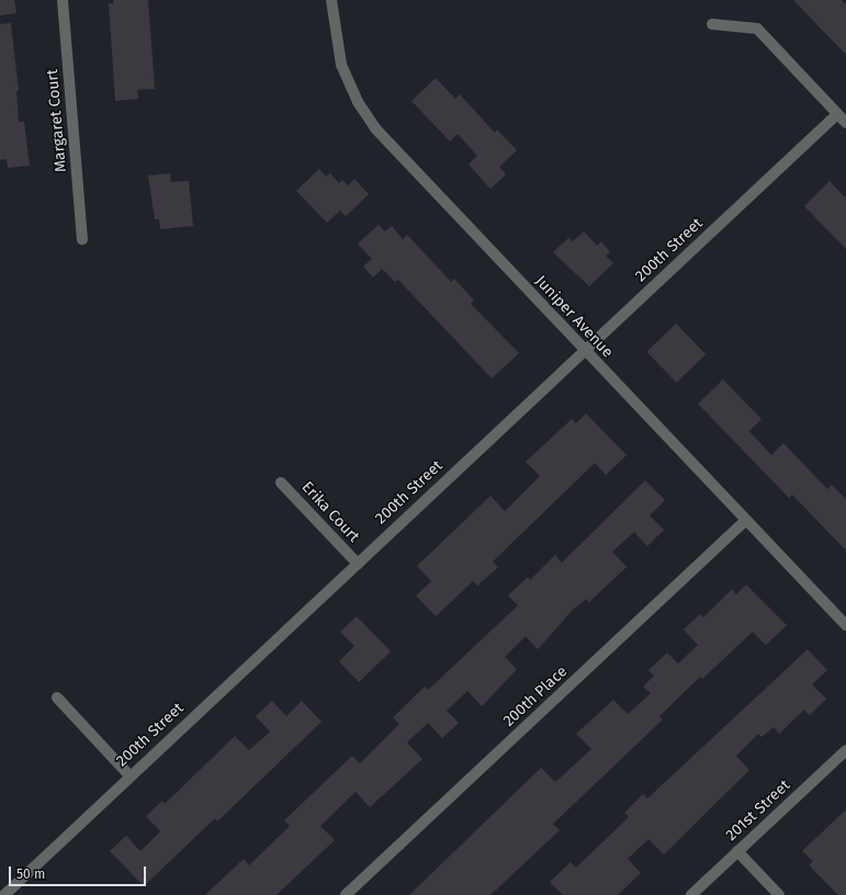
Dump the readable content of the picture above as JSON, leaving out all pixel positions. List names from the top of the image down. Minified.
{"streets":{"street":["Margaret Court","200th Street","Juniper Avenue","Erika Court","200th Place","201st Street"]},"crossings":[["200th Street","Juniper Avenue"],["200th Street","Erika Court"],["Juniper Avenue","200th Place"]],"scale_bar":"50 m"}
